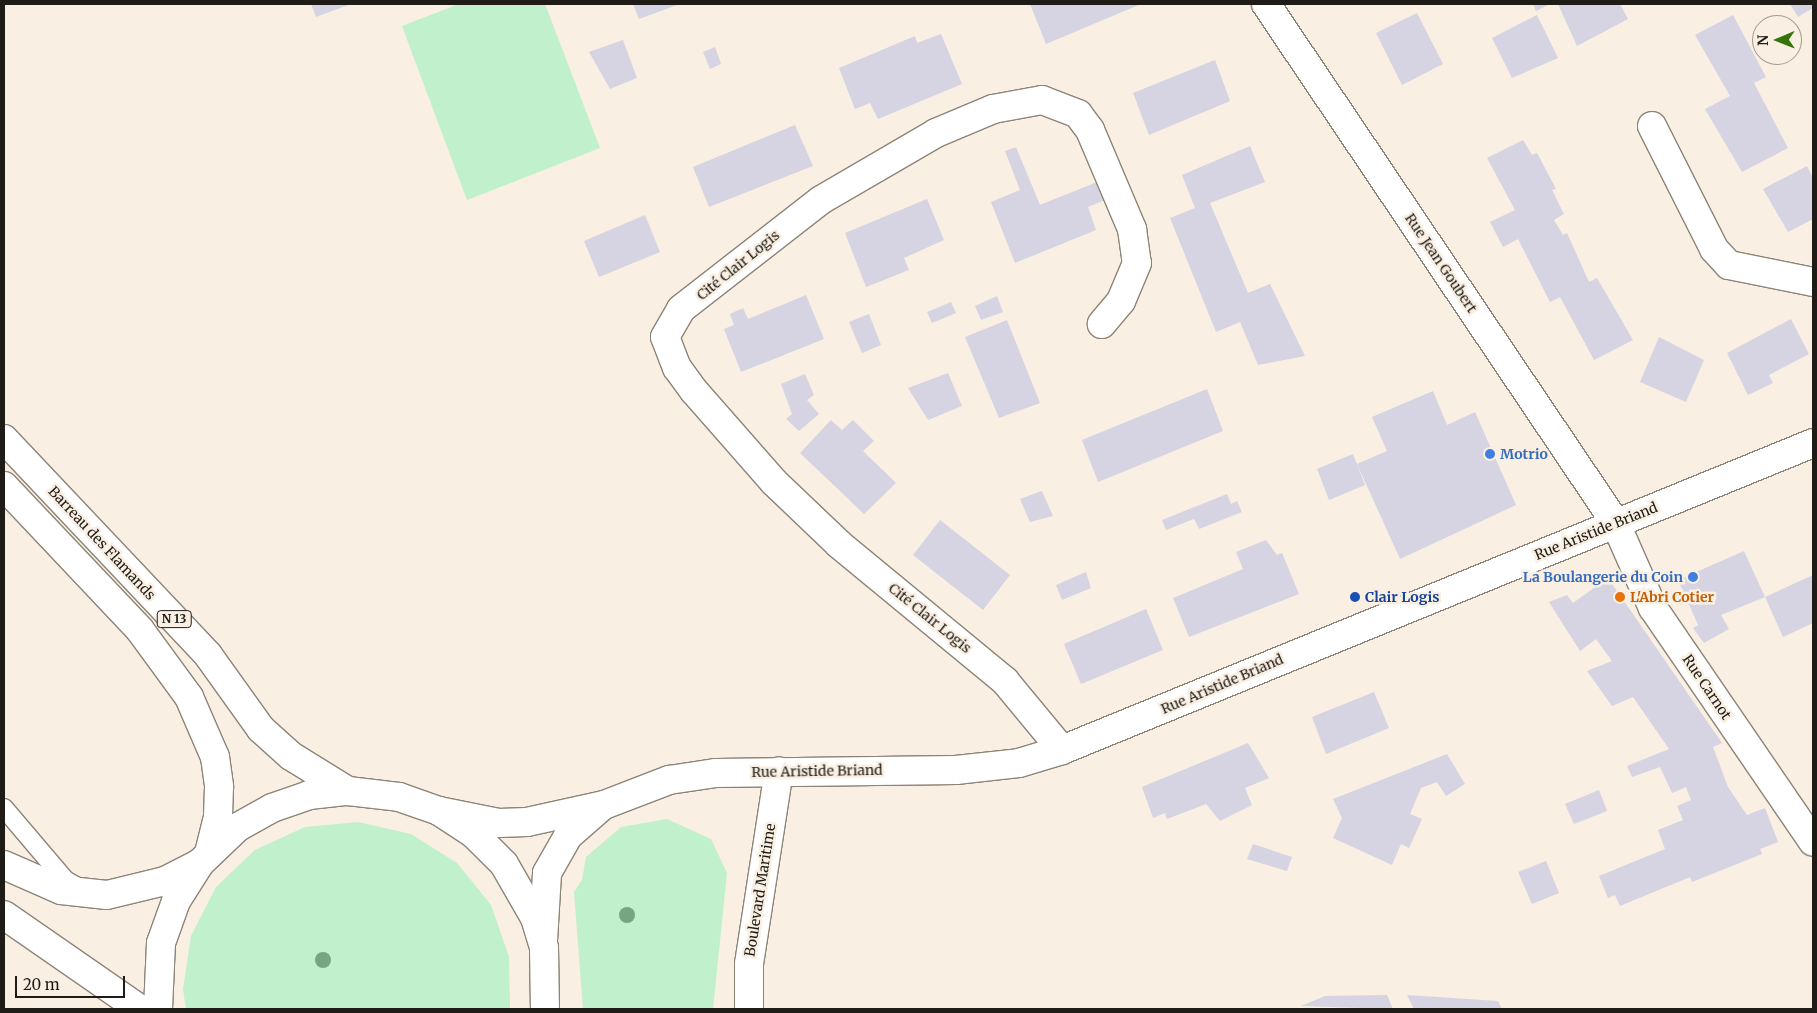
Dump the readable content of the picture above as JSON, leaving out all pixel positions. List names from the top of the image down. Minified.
{"streets":{"main road":["Rue Jean Goubert","Cité Clair Logis","Rue Aristide Briand","Barreau des Flamands","N 13","Rue Carnot","Boulevard Maritime"]},"crossings":[["Rue Jean Goubert","Rue Aristide Briand"],["Rue Jean Goubert","Rue Carnot"],["Cité Clair Logis","Rue Aristide Briand"],["Rue Aristide Briand","Rue Carnot"],["Rue Aristide Briand","Boulevard Maritime"]],"places":["Motrio","La Boulangerie du Coin","Clair Logis","L'Abri Cotier"],"scale_bar":"20 m","north":"left"}
